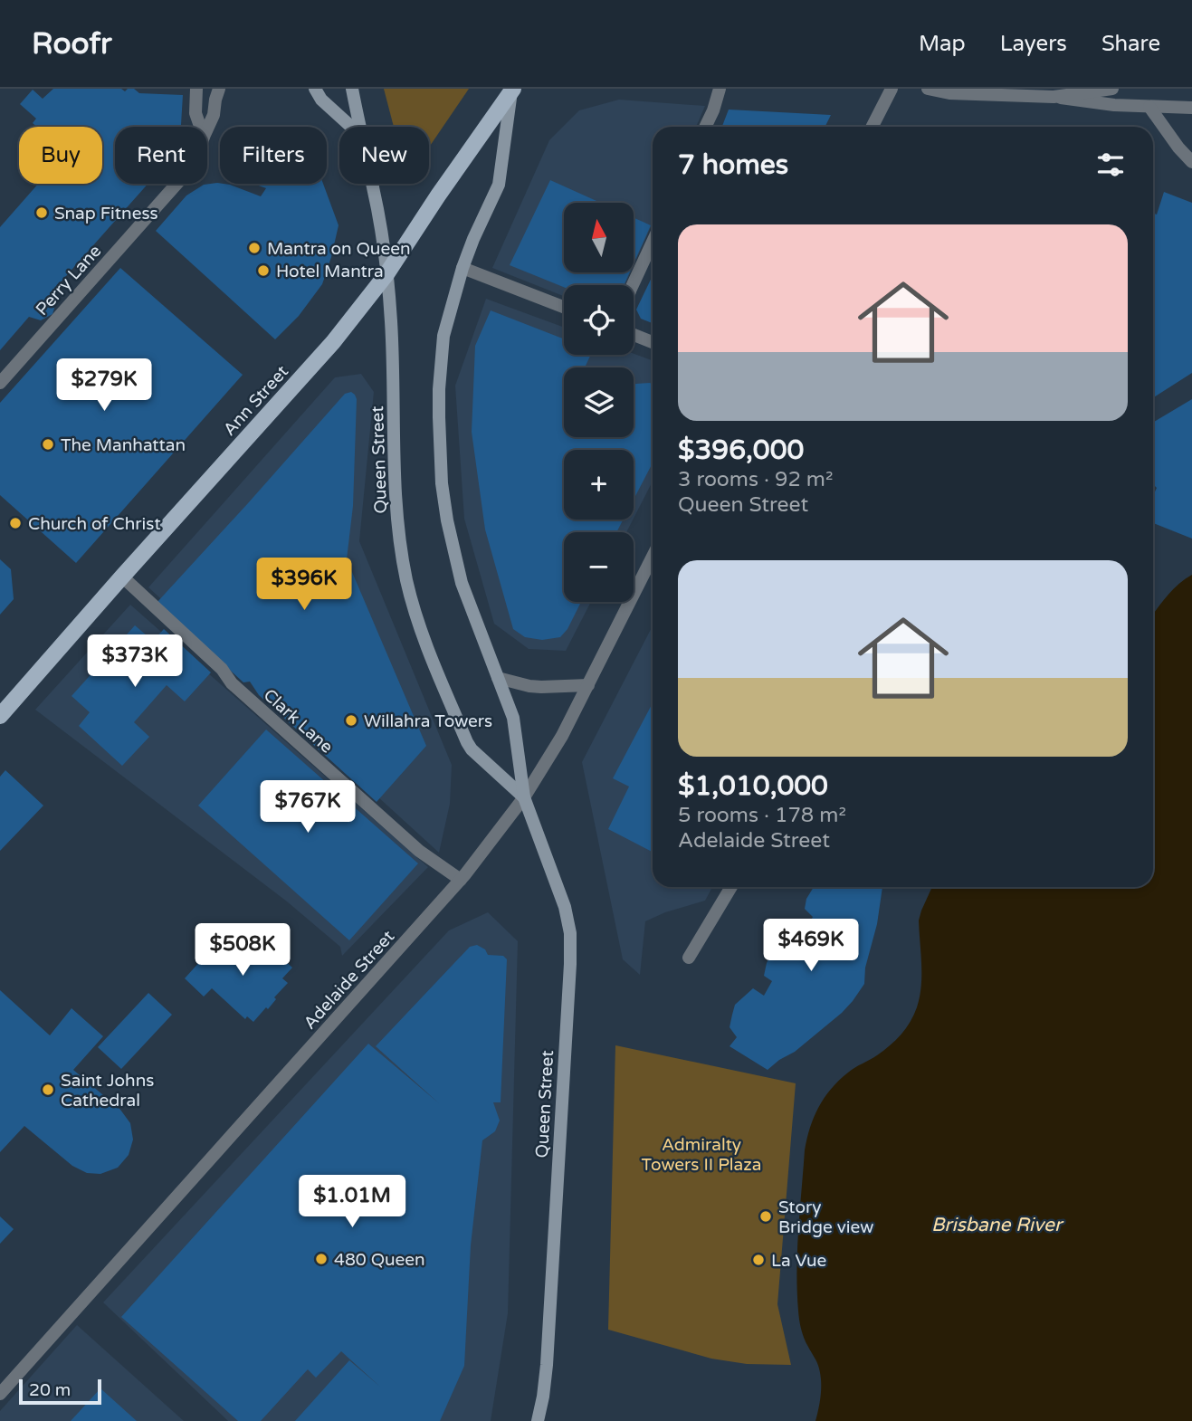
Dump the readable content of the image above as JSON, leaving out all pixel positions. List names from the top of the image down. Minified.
{"streets":{"main road":["Ann Street","Queen Street"],"street":["Perry Lane","Clark Lane","Adelaide Street"]},"crossings":[["Ann Street","Queen Street"],["Ann Street","Clark Lane"],["Queen Street","Adelaide Street"],["Clark Lane","Adelaide Street"]],"water":["Brisbane River"],"parks":["Admiralty Towers II Plaza"],"places":["Snap Fitness","Mantra on Queen","Hotel Mantra","The Manhattan","Church of Christ","Willahra Towers","Saint Johns Cathedral","Story Bridge view","480 Queen","La Vue"],"scale_bar":"20 m","north":"top","page":{"header":"Roofr","nav":["Map","Layers","Share"],"chip":["Buy","Rent","Filters","New"],"heading":"7 homes","map_buttons":["+","−"],"list":[{"name":"$396,000","note":"3 rooms · 92 m² · Queen Street"},{"name":"$1,010,000","note":"5 rooms · 178 m² · Adelaide Street"}],"price":["$279K","$396K","$373K","$767K","$469K","$508K","$1.01M"],"scale":"20 m"}}
